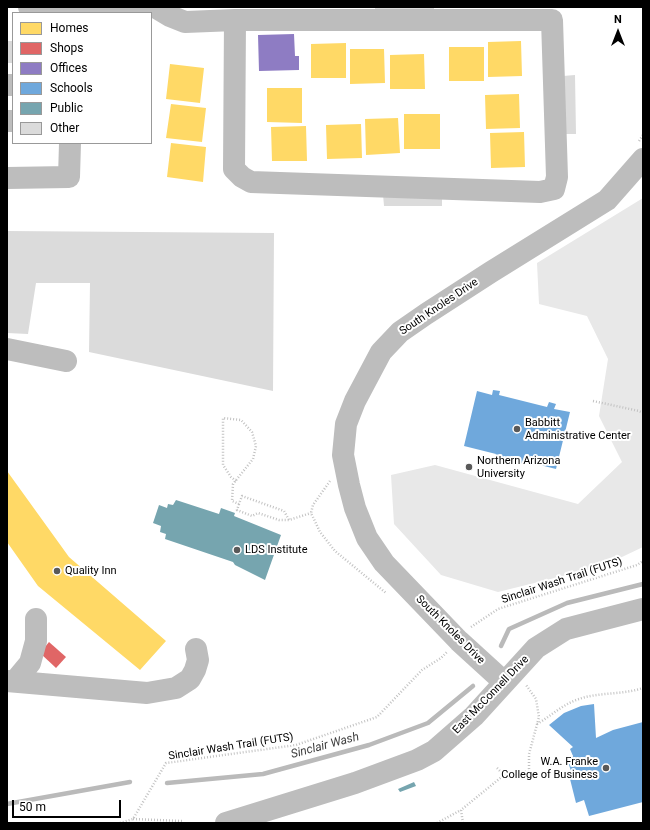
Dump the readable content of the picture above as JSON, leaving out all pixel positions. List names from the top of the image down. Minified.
{"streets":{"street":["South Knoles Drive","East McConnell Drive"],"path":["Sinclair Wash Trail (FUTS)"]},"crossings":[["South Knoles Drive","Sinclair Wash Trail (FUTS)"],["South Knoles Drive","East McConnell Drive"]],"water":["Sinclair Wash"],"places":["Babbitt Administrative Center","Northern Arizona University","LDS Institute","Quality Inn","W.A. Franke College of Business"],"legend":["Homes","Shops","Offices","Schools","Public","Other"],"scale_bar":"50 m","north":"top"}
